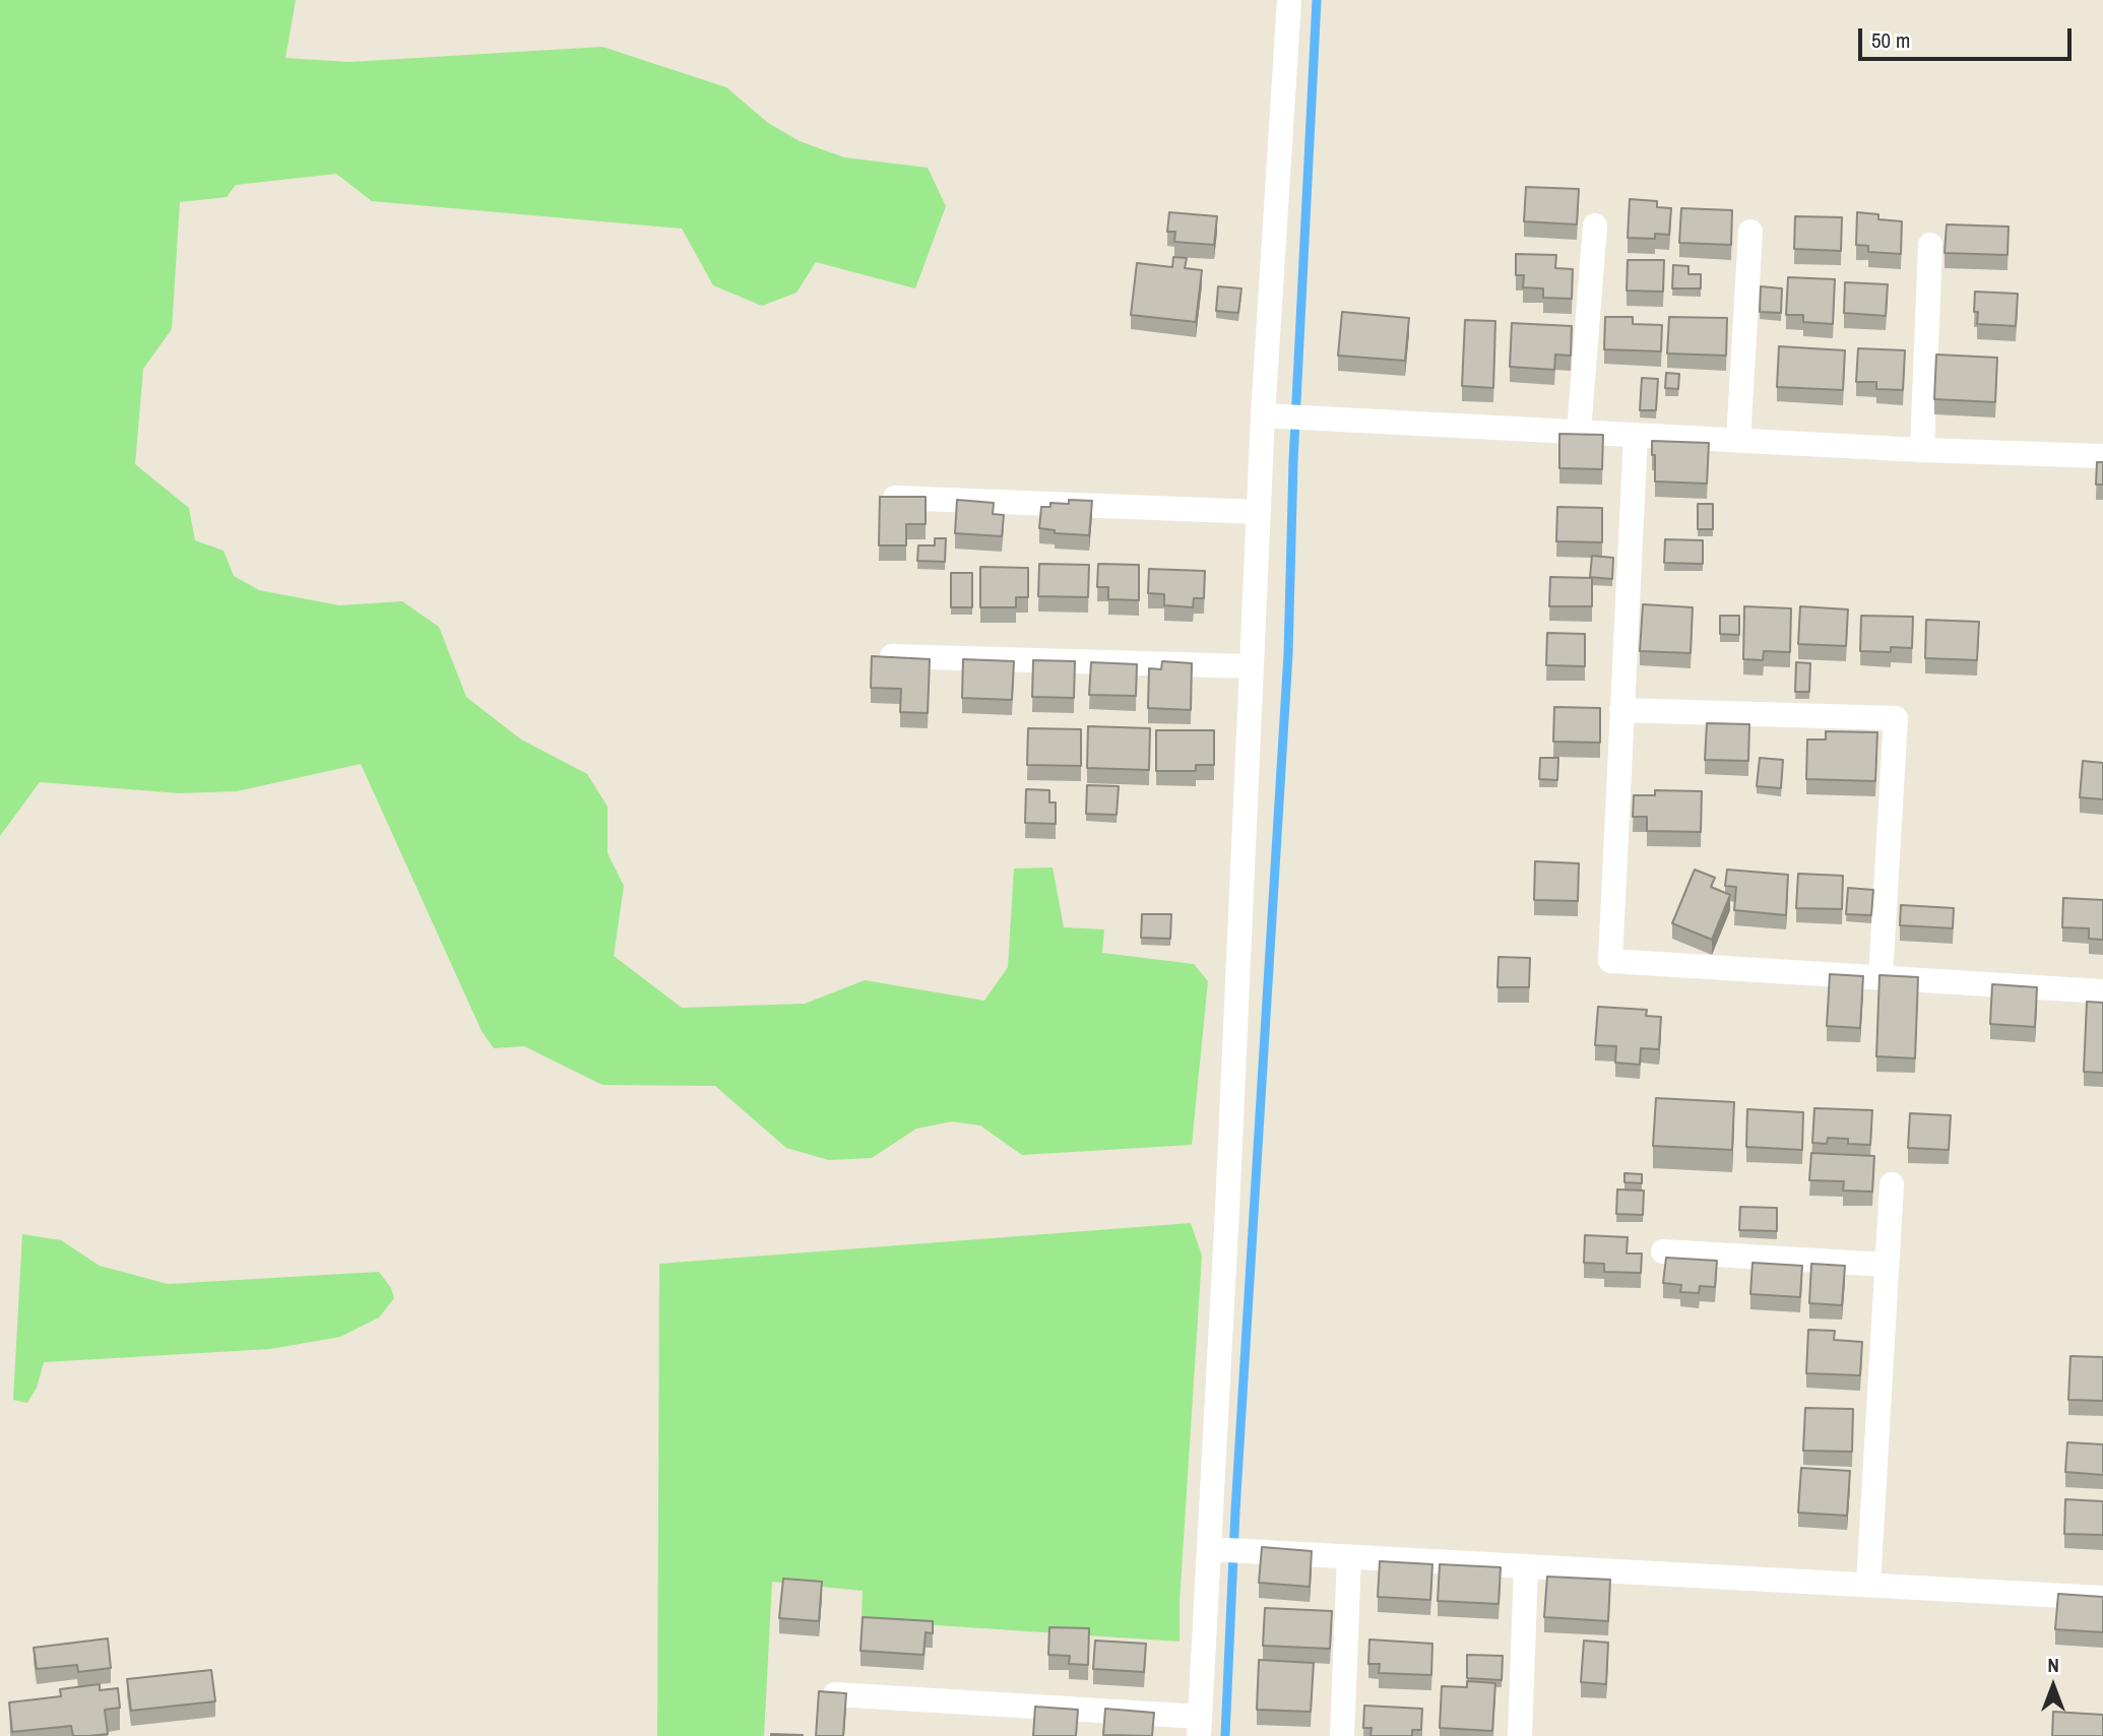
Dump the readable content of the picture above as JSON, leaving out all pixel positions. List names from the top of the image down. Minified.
{"scale_bar":"50 m","north":"top"}
